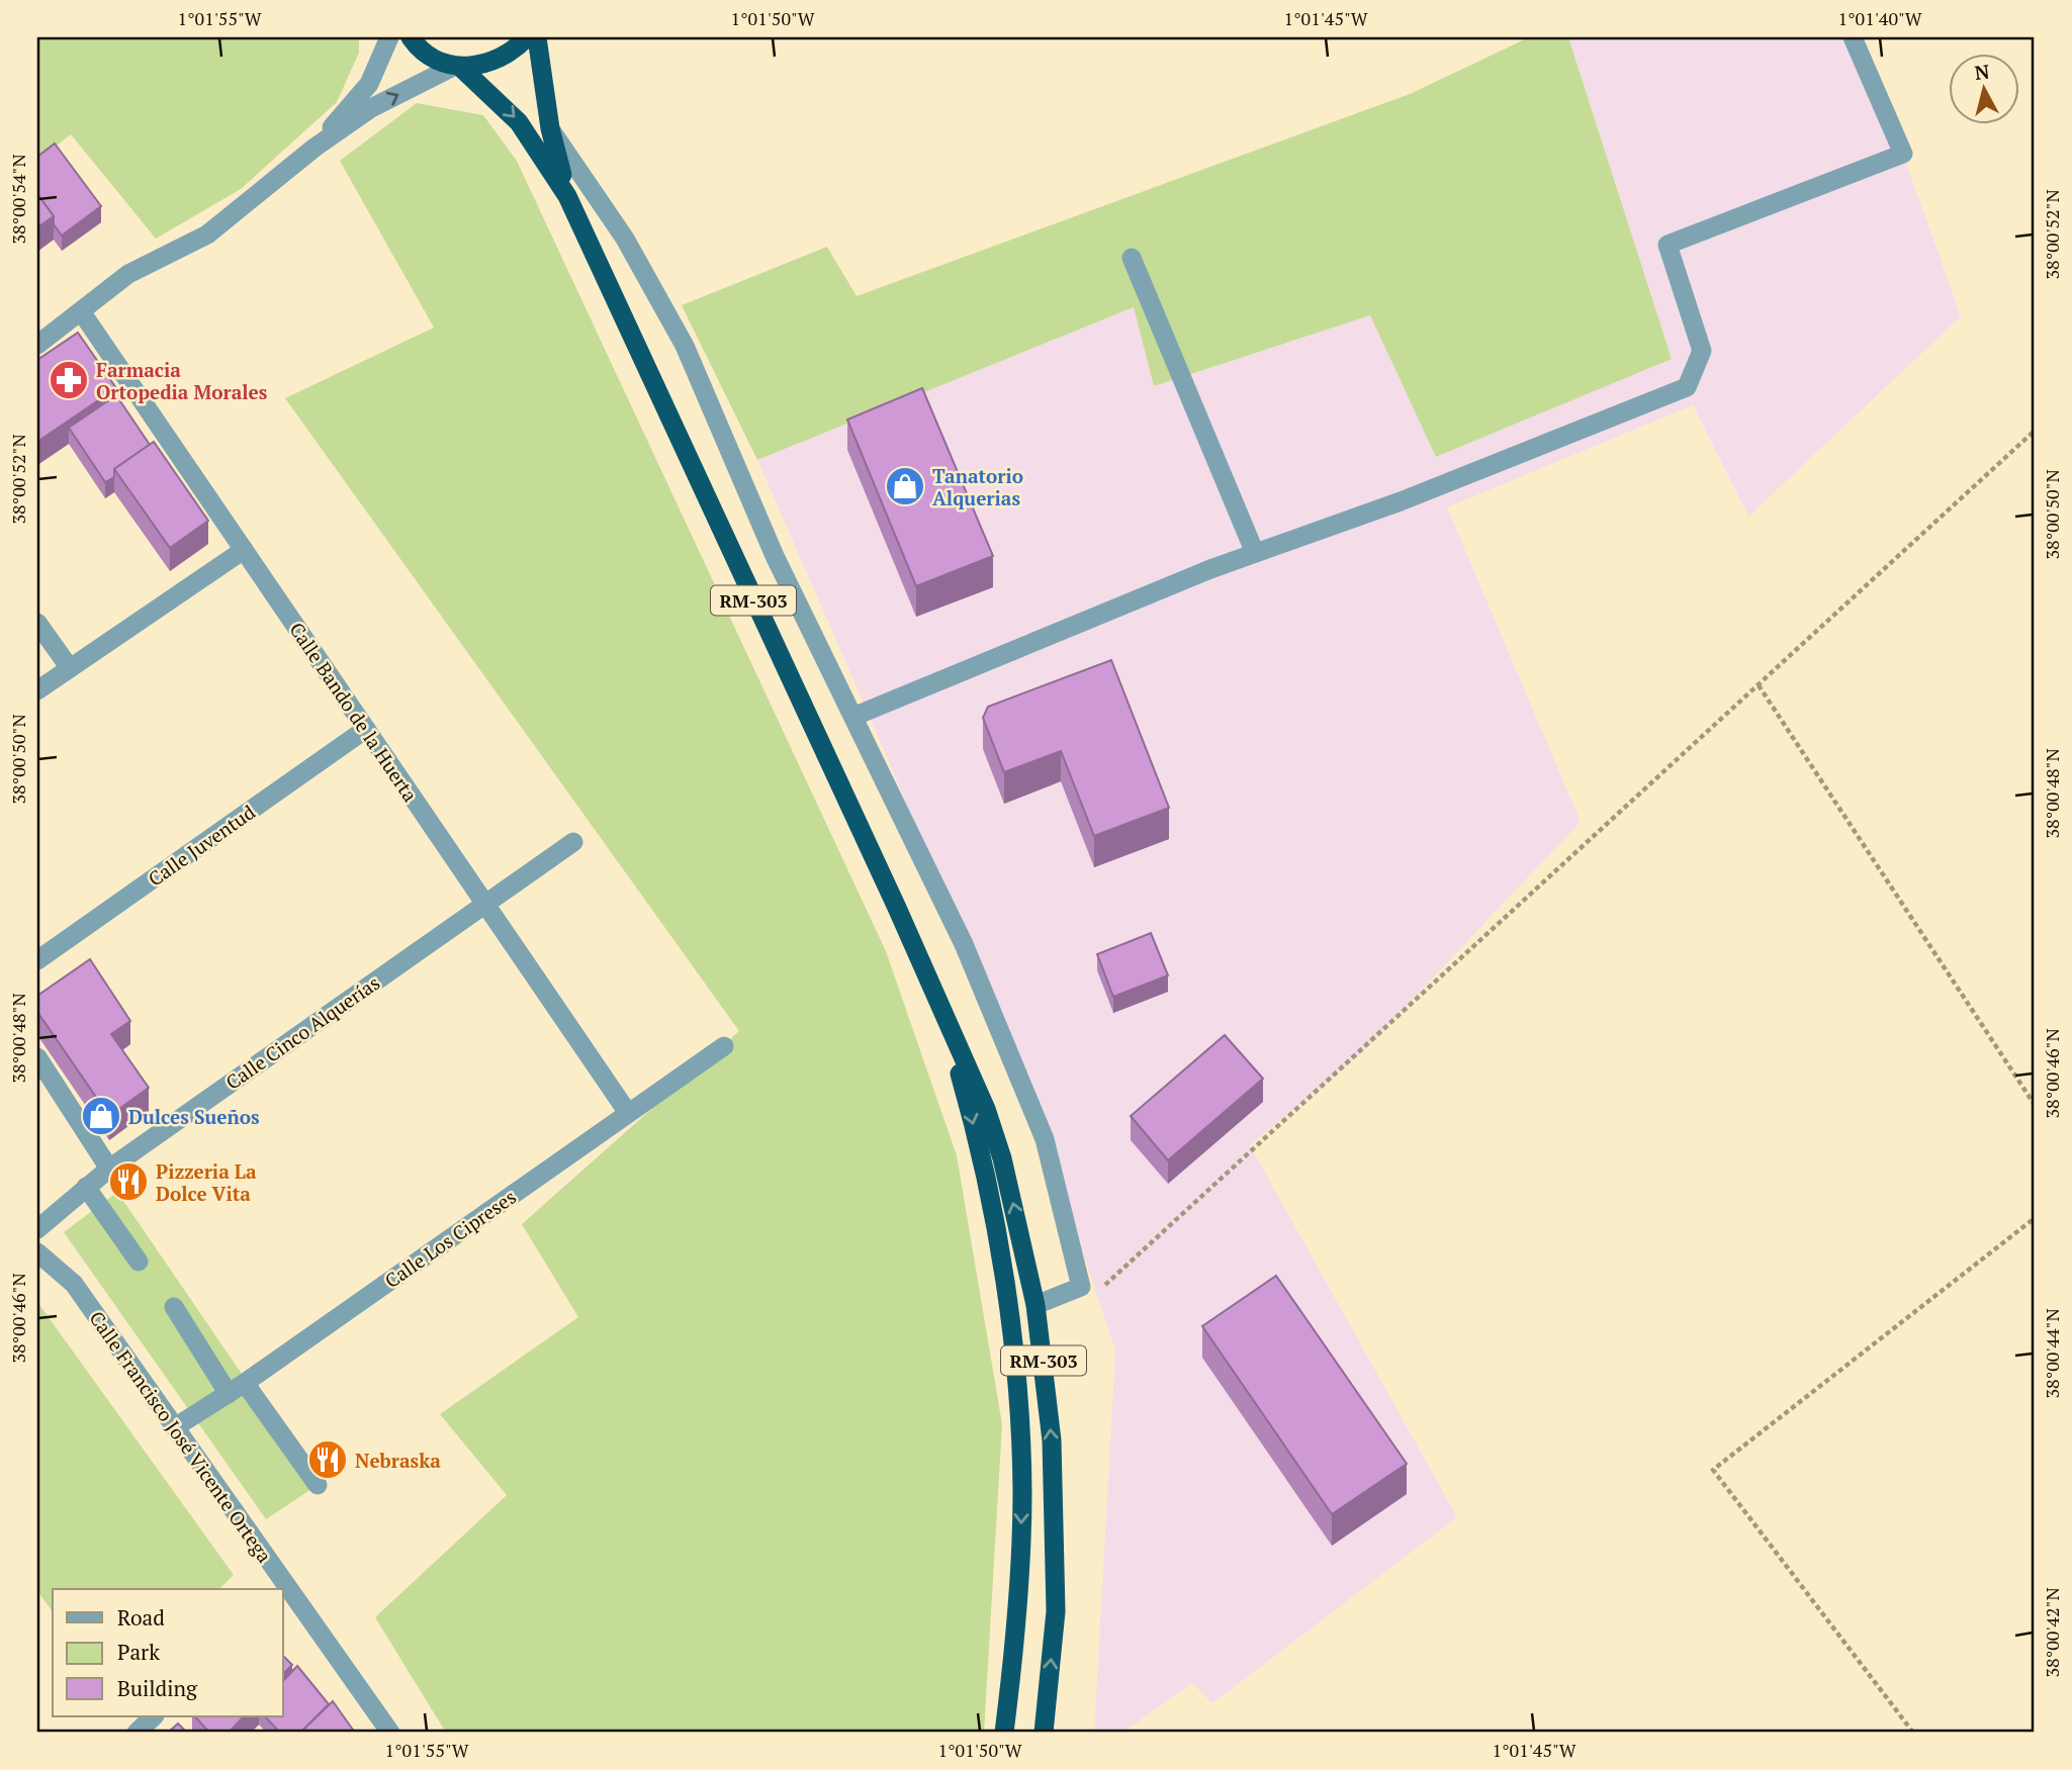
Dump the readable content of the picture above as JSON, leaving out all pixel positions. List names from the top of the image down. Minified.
{"streets":{"highway":["RM-303"],"street":["Calle Bando de la Huerta","Calle Juventud","Calle Cinco Alquerías","Calle Los Cipreses","Calle Francisco José Vicente Ortega"]},"crossings":[["Calle Bando de la Huerta","Calle Juventud"],["Calle Bando de la Huerta","Calle Cinco Alquerías"],["Calle Bando de la Huerta","Calle Los Cipreses"],["Calle Los Cipreses","Calle Francisco José Vicente Ortega"]],"places":{"pharmacy":["Farmacia Ortopedia Morales"],"shop":["Tanatorio Alquerias","Dulces Sueños"],"restaurant":["Pizzeria La Dolce Vita","Nebraska"]},"legend":["Road","Park","Building"],"north":"top","coordinates":["1°01'55\"W","1°01'50\"W","1°01'45\"W","1°01'40\"W","38°00'54\"N","38°00'52\"N","38°00'50\"N","38°00'48\"N","38°00'46\"N","38°00'44\"N","38°00'42\"N"]}
